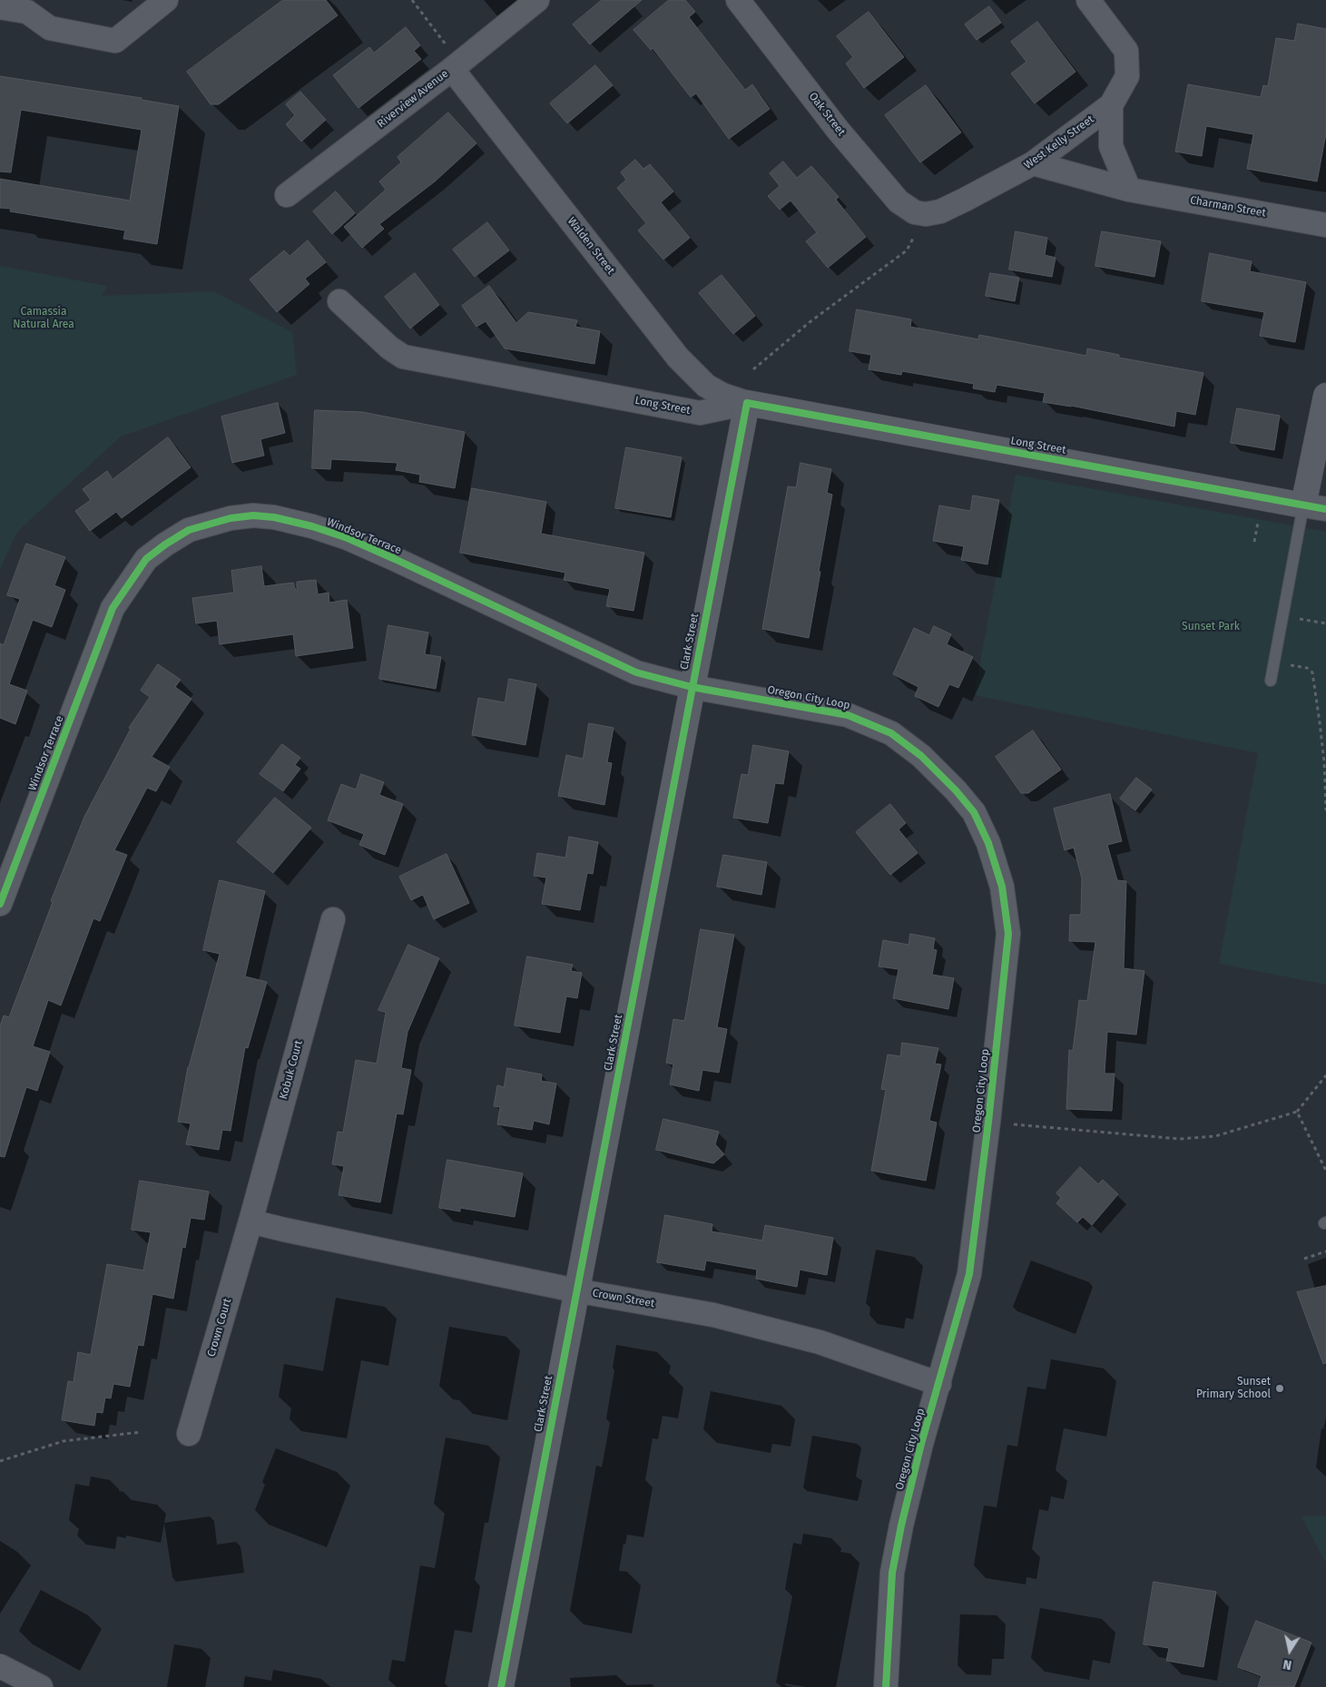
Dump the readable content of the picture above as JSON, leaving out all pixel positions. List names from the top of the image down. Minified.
{"streets":{"street":["Riverview Avenue","Oak Street","West Kelly Street","Charman Street","Walden Street","Long Street","Windsor Terrace","Clark Street","Oregon City Loop","Kobuk Court","Crown Street","Crown Court"]},"crossings":[["Riverview Avenue","Walden Street"],["Oak Street","West Kelly Street"],["West Kelly Street","Charman Street"],["Walden Street","Long Street"],["Walden Street","Clark Street"],["Long Street","Clark Street"],["Windsor Terrace","Clark Street"],["Windsor Terrace","Oregon City Loop"],["Clark Street","Oregon City Loop"],["Clark Street","Crown Street"],["Oregon City Loop","Crown Street"],["Kobuk Court","Crown Street"],["Kobuk Court","Crown Court"],["Crown Street","Crown Court"]],"parks":["Camassia Natural Area","Sunset Park"],"places":["Sunset Primary School"],"north":"bottom"}
